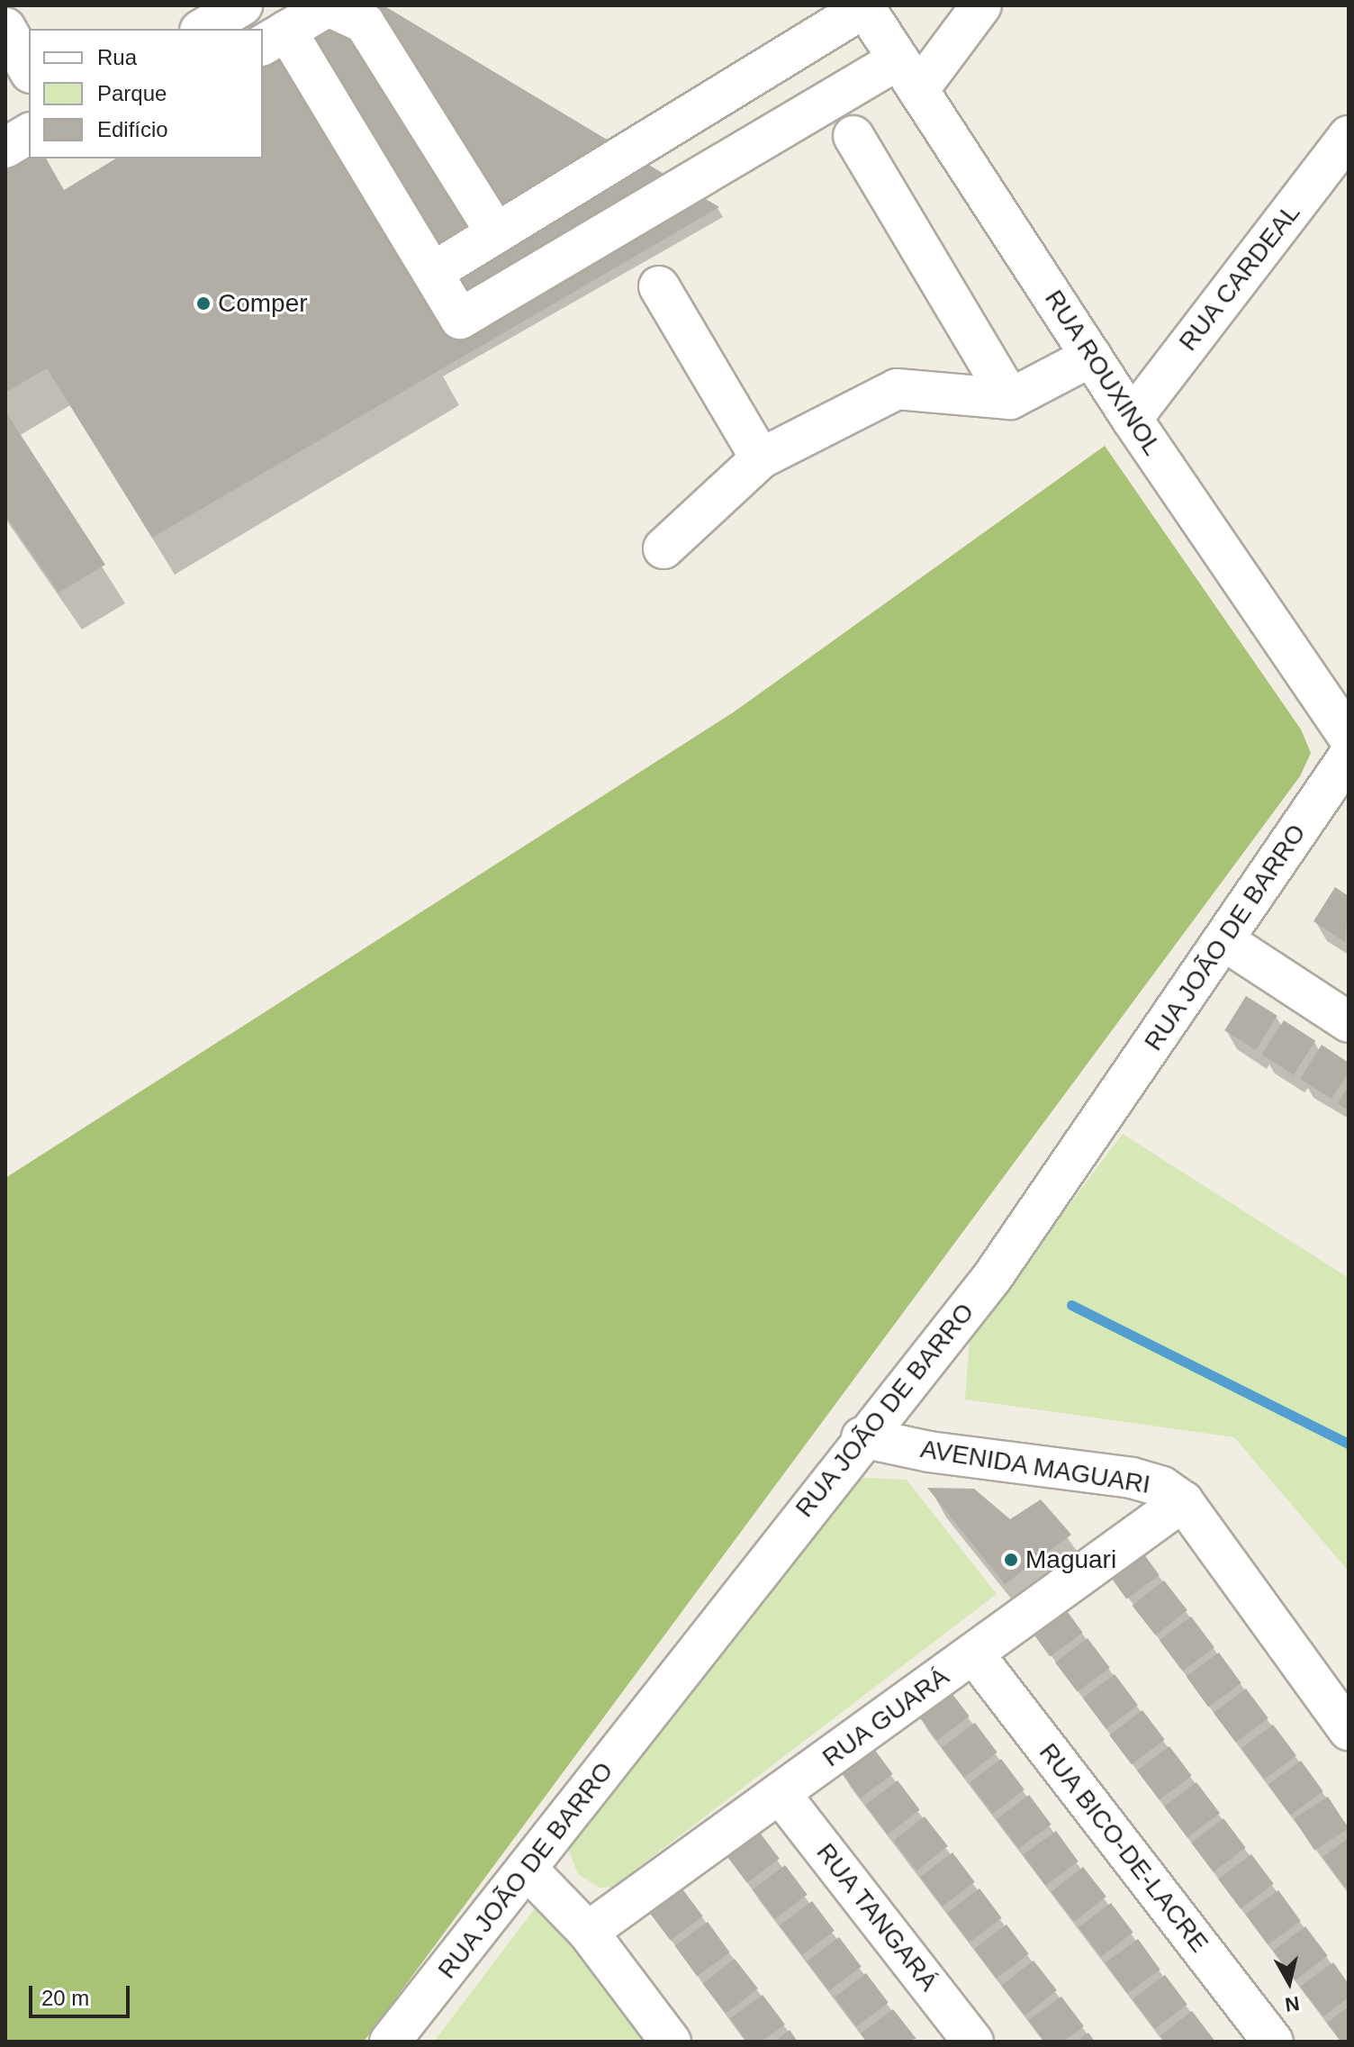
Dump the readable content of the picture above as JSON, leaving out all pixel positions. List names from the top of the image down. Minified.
{"streets":{"street":["RUA CARDEAL","RUA ROUXINOL","RUA JOÃO DE BARRO","AVENIDA MAGUARI","RUA GUARÁ","RUA BICO-DE-LACRE","RUA TANGARÁ"]},"crossings":[["RUA CARDEAL","RUA ROUXINOL"],["RUA JOÃO DE BARRO","AVENIDA MAGUARI"],["AVENIDA MAGUARI","RUA GUARÁ"],["RUA GUARÁ","RUA BICO-DE-LACRE"],["RUA GUARÁ","RUA TANGARÁ"]],"places":["Comper","Maguari"],"legend":["Rua","Parque","Edifício"],"scale_bar":"20 m","north":"bottom"}
